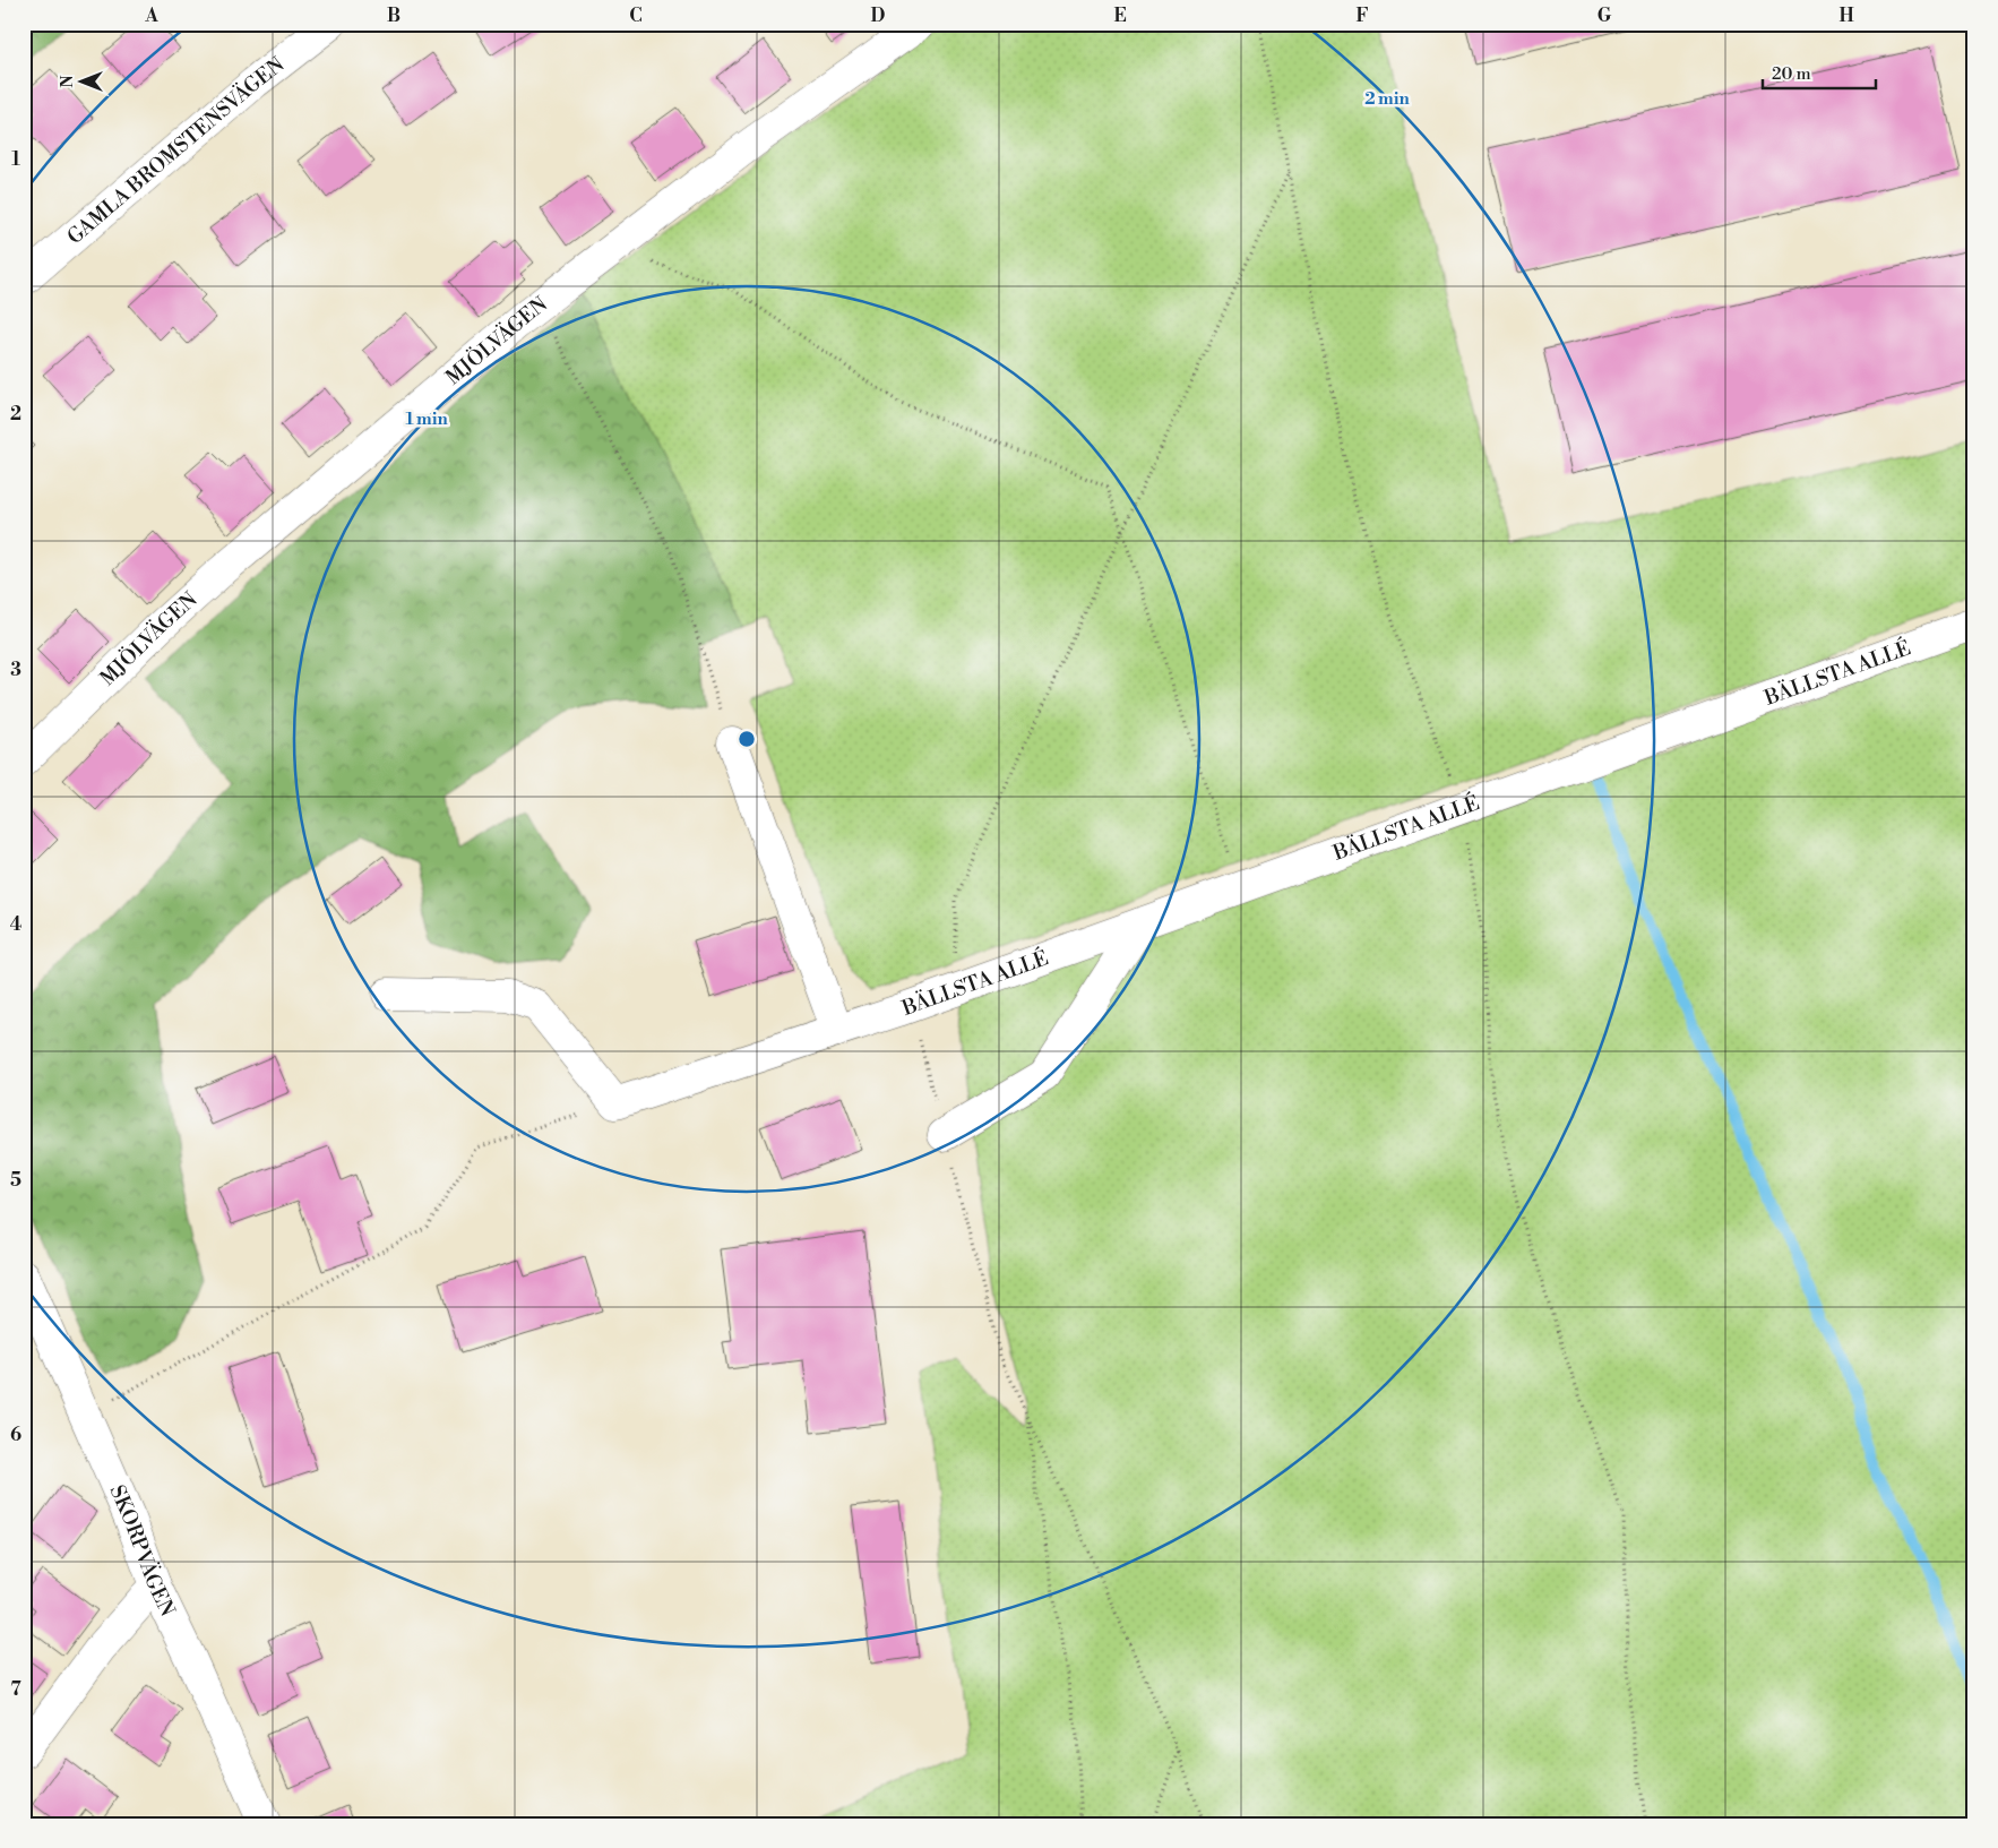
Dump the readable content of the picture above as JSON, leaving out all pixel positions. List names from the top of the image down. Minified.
{"streets":{"street":["GAMLA BROMSTENSVÄGEN","MJÖLVÄGEN","BÄLLSTA ALLÉ","SKORPVÄGEN"]},"scale_bar":"20 m","north":"left","grid":{"columns":["A","B","C","D","E","F","G","H"],"rows":["1","2","3","4","5","6","7"]},"rings":["2 min","1 min"]}
